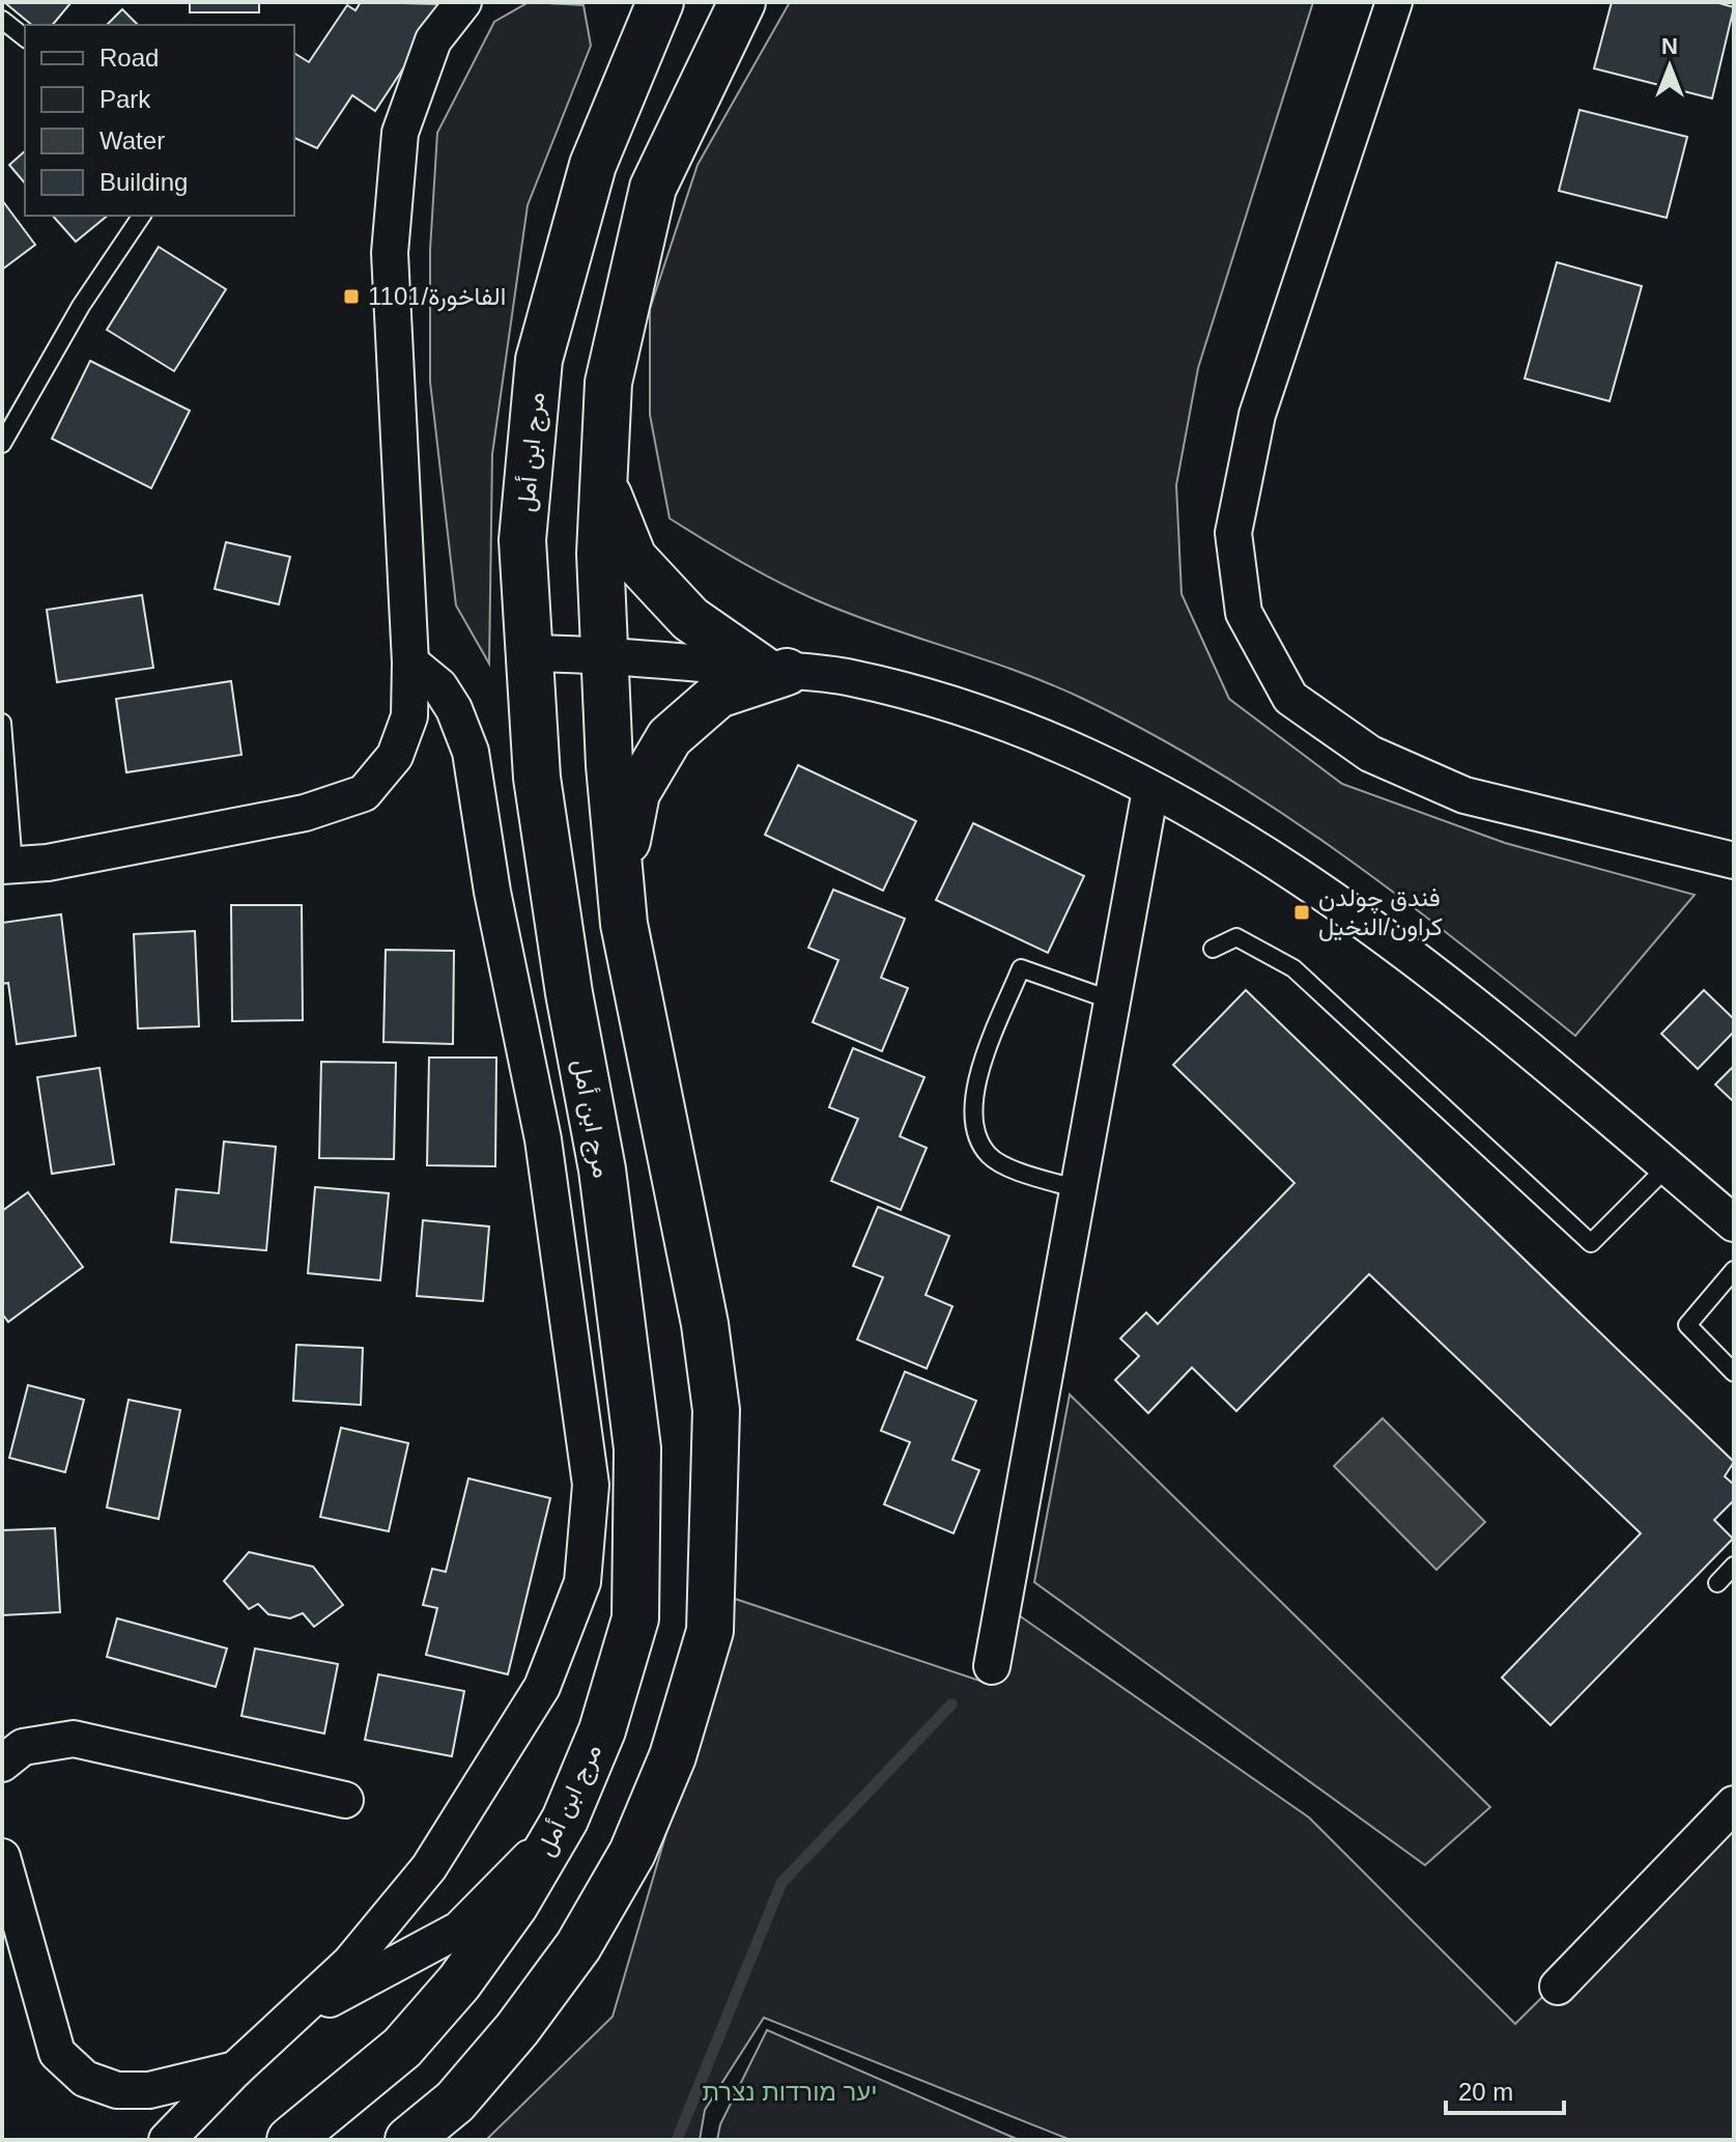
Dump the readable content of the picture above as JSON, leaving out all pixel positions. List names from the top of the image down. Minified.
{"streets":{"street":["مرج ابن أمل"]},"parks":["יער מורדות נצרת"],"places":{"transit":["الفاخورة/1101","فندق چولدن كراون/النخيل"]},"legend":["Road","Park","Water","Building"],"scale_bar":"20 m","north":"top"}
